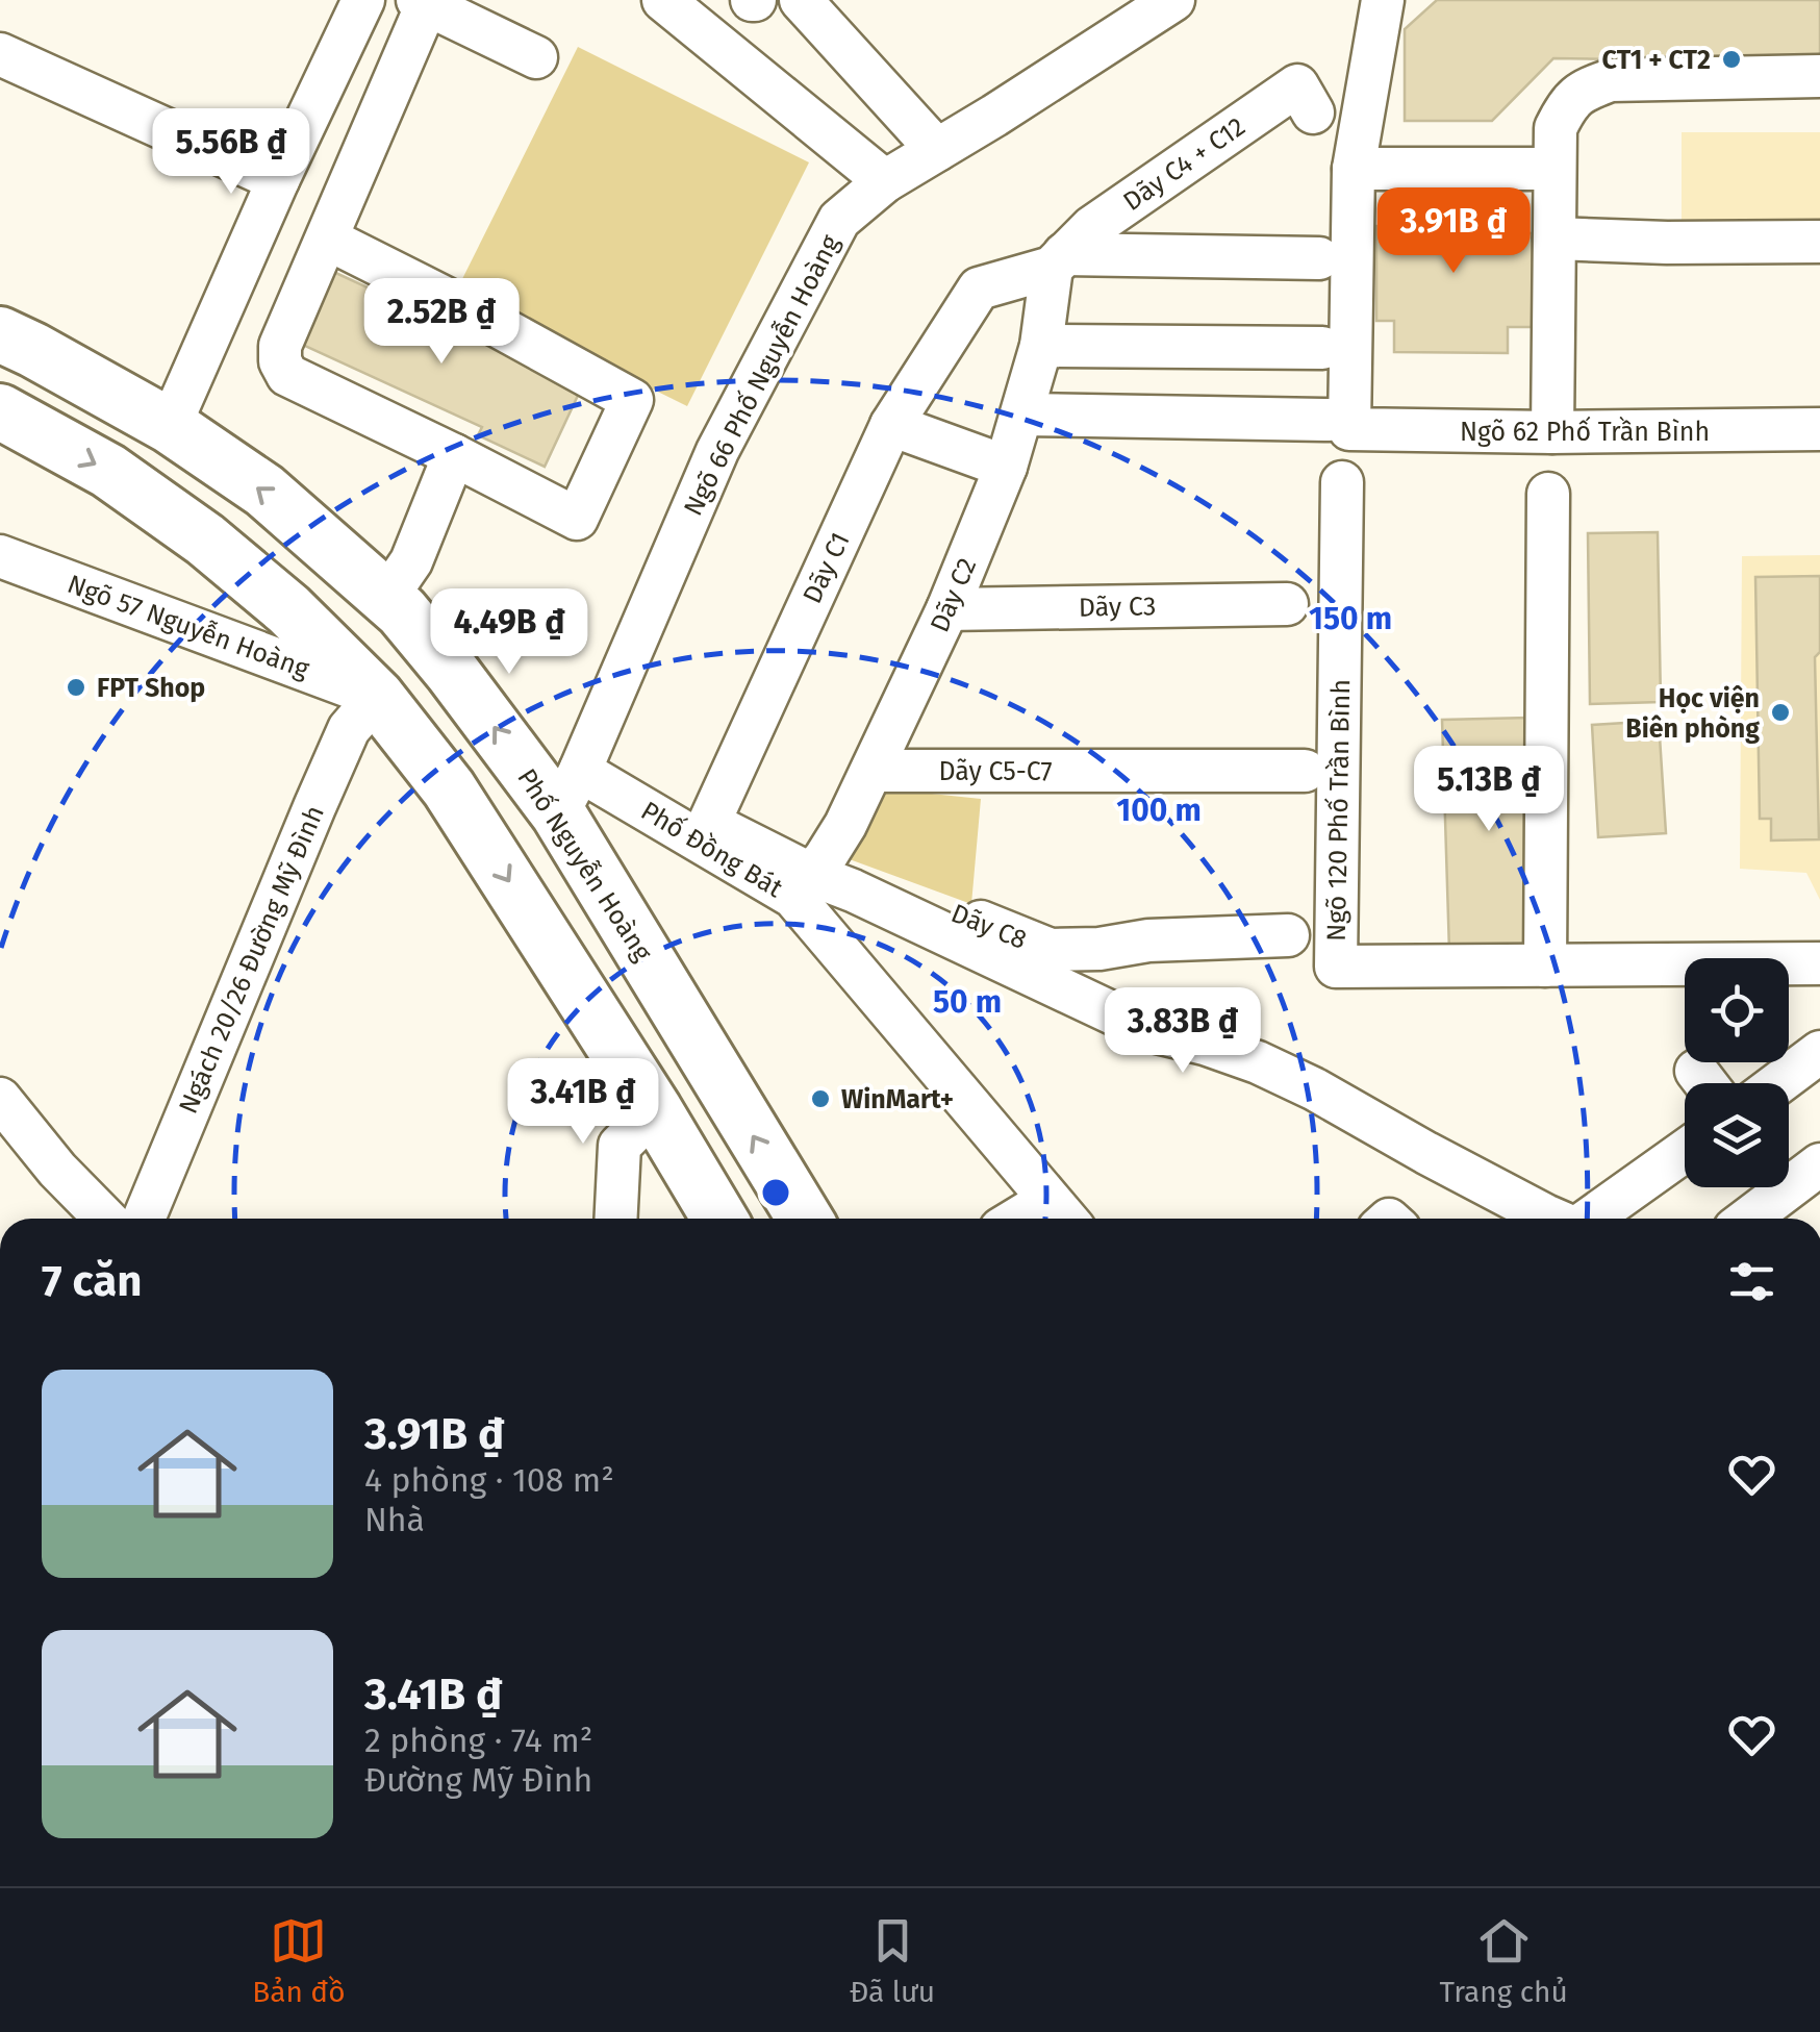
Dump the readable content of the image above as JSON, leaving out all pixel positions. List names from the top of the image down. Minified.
{"streets":{"main road":["Phố Nguyễn Hoàng"],"street":["Dãy C4 + C12","Ngõ 66 Phố Nguyễn Hoàng","Ngõ 62 Phố Trần Bình","Dãy C1","Dãy C2","Dãy C3","Ngõ 57 Nguyễn Hoàng","Dãy C5-C7","Ngõ 120 Phố Trần Bình","Phố Đồng Bát","Dãy C8","Ngách 20/26 Đường Mỹ Đình"]},"crossings":[["Dãy C4 + C12","Dãy C1"],["Dãy C4 + C12","Dãy C2"],["Ngõ 66 Phố Nguyễn Hoàng","Phố Đồng Bát"],["Ngõ 66 Phố Nguyễn Hoàng","Phố Nguyễn Hoàng"],["Ngõ 62 Phố Trần Bình","Dãy C2"],["Dãy C1","Dãy C2"],["Dãy C1","Phố Đồng Bát"],["Dãy C1","Dãy C8"],["Dãy C2","Dãy C3"],["Dãy C2","Dãy C5-C7"],["Dãy C2","Phố Đồng Bát"],["Dãy C2","Dãy C8"],["Ngõ 57 Nguyễn Hoàng","Ngách 20/26 Đường Mỹ Đình"],["Phố Đồng Bát","Phố Nguyễn Hoàng"],["Phố Đồng Bát","Dãy C8"]],"places":["CT1 + CT2","FPT Shop","Học viện Biên phòng","WinMart+"],"page":{"price":["5.56B ₫","3.91B ₫","2.52B ₫","4.49B ₫","5.13B ₫","3.83B ₫","3.41B ₫"],"heading":"7 căn","list":[{"name":"3.91B ₫","note":"4 phòng · 108 m² · Nhà"},{"name":"3.41B ₫","note":"2 phòng · 74 m² · Đường Mỹ Đình"}],"tabs":["Bản đồ","Đã lưu","Trang chủ"]},"rings":["150 m","100 m","50 m"]}
